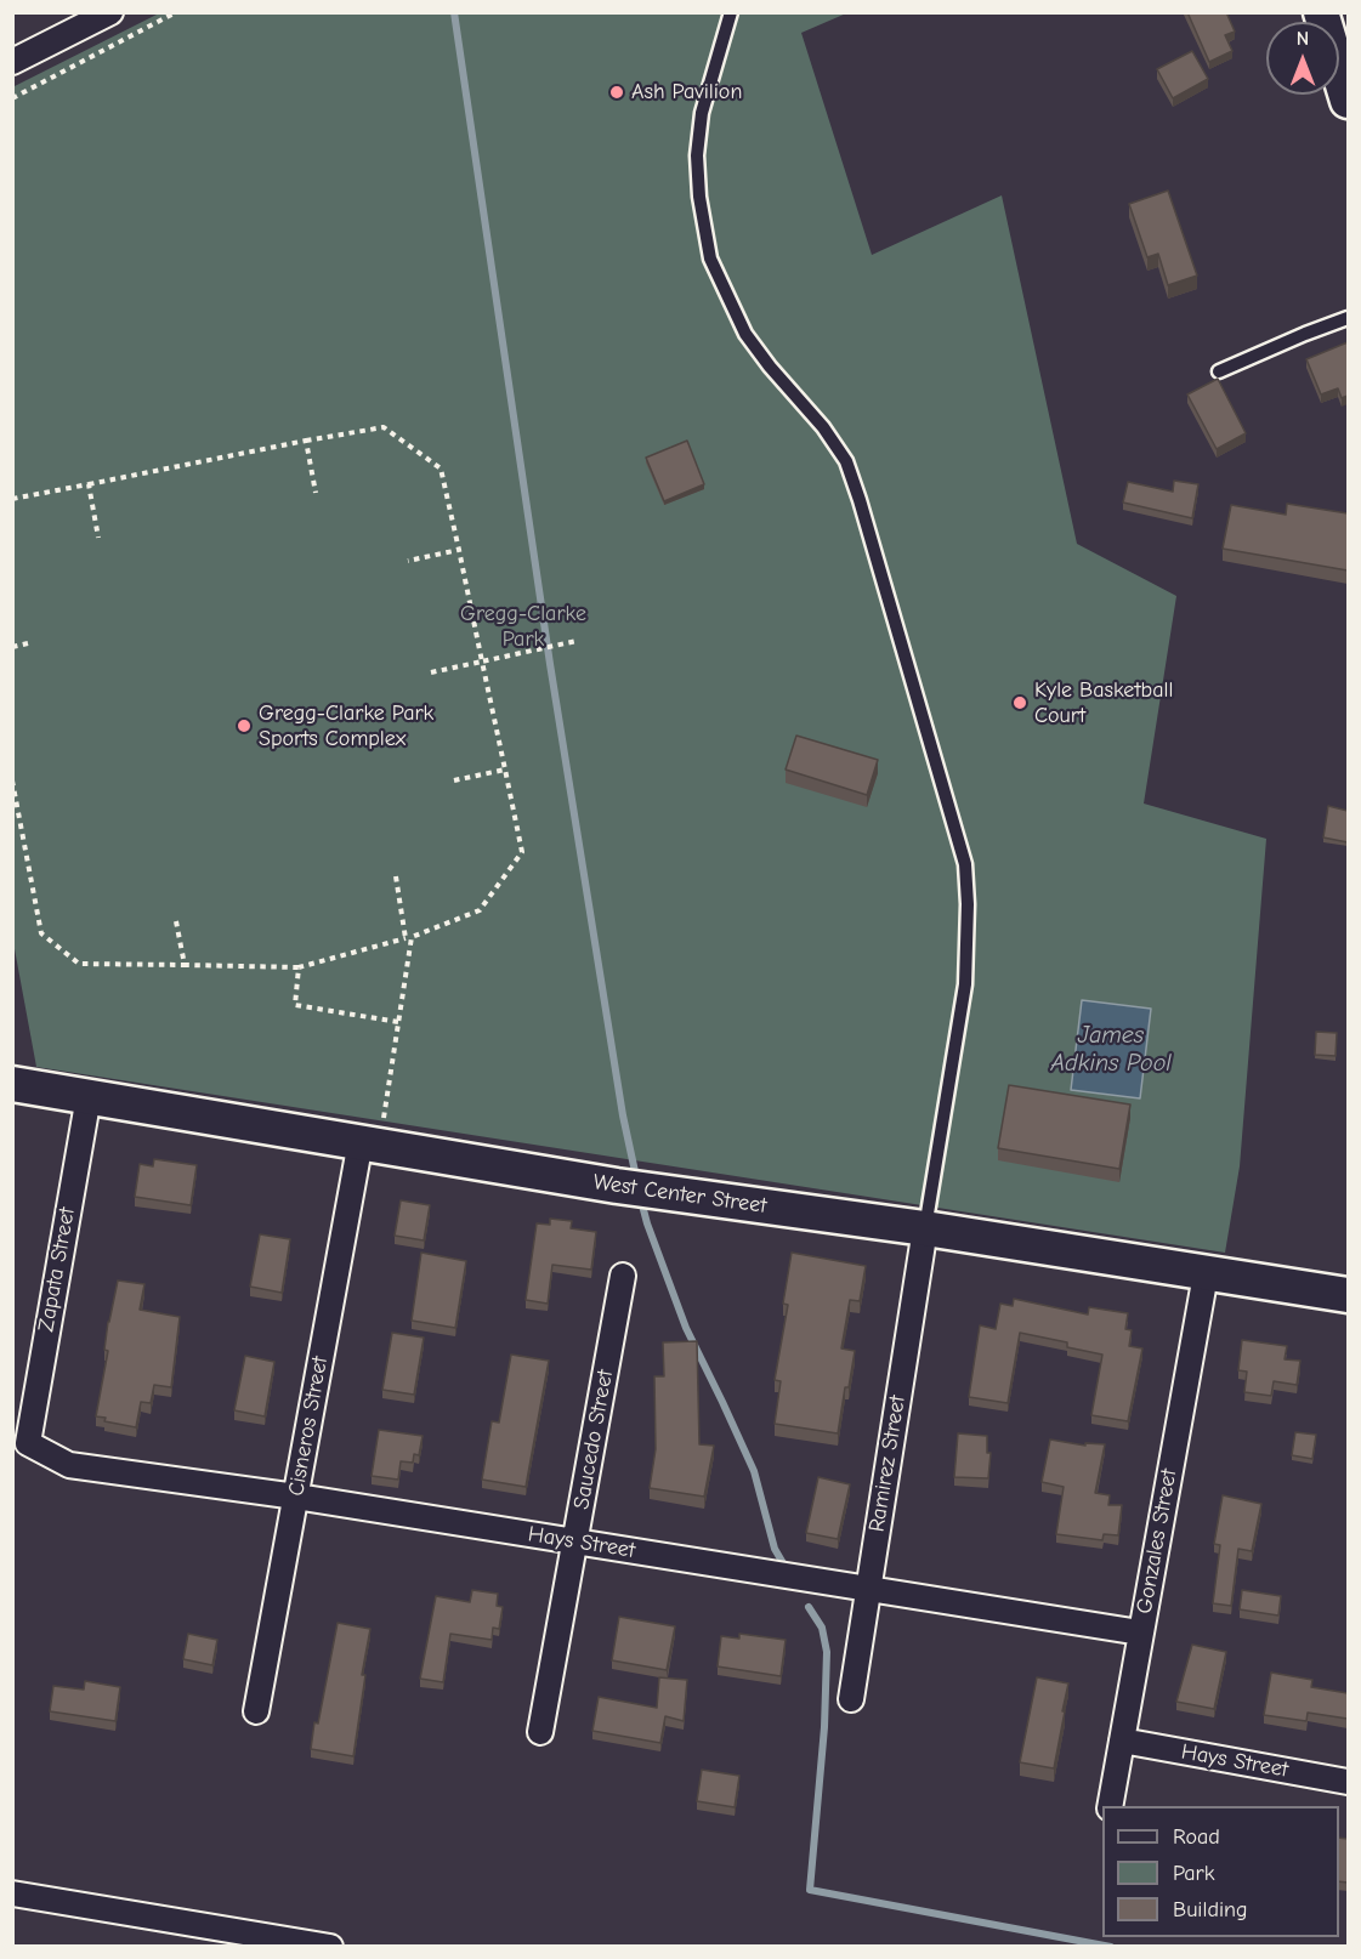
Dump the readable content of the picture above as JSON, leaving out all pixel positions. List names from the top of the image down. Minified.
{"streets":{"street":["West Center Street","Zapata Street","Cisneros Street","Saucedo Street","Ramirez Street","Gonzales Street","Hays Street"]},"crossings":[["West Center Street","Zapata Street"],["West Center Street","Cisneros Street"],["West Center Street","Ramirez Street"],["West Center Street","Gonzales Street"],["Zapata Street","Hays Street"],["Cisneros Street","Hays Street"],["Saucedo Street","Hays Street"],["Ramirez Street","Hays Street"],["Gonzales Street","Hays Street"]],"water":["James Adkins Pool"],"parks":["Gregg-Clarke Park"],"places":["Ash Pavilion","Kyle Basketball Court","Gregg-Clarke Park Sports Complex"],"legend":["Road","Park","Building"],"north":"top"}
